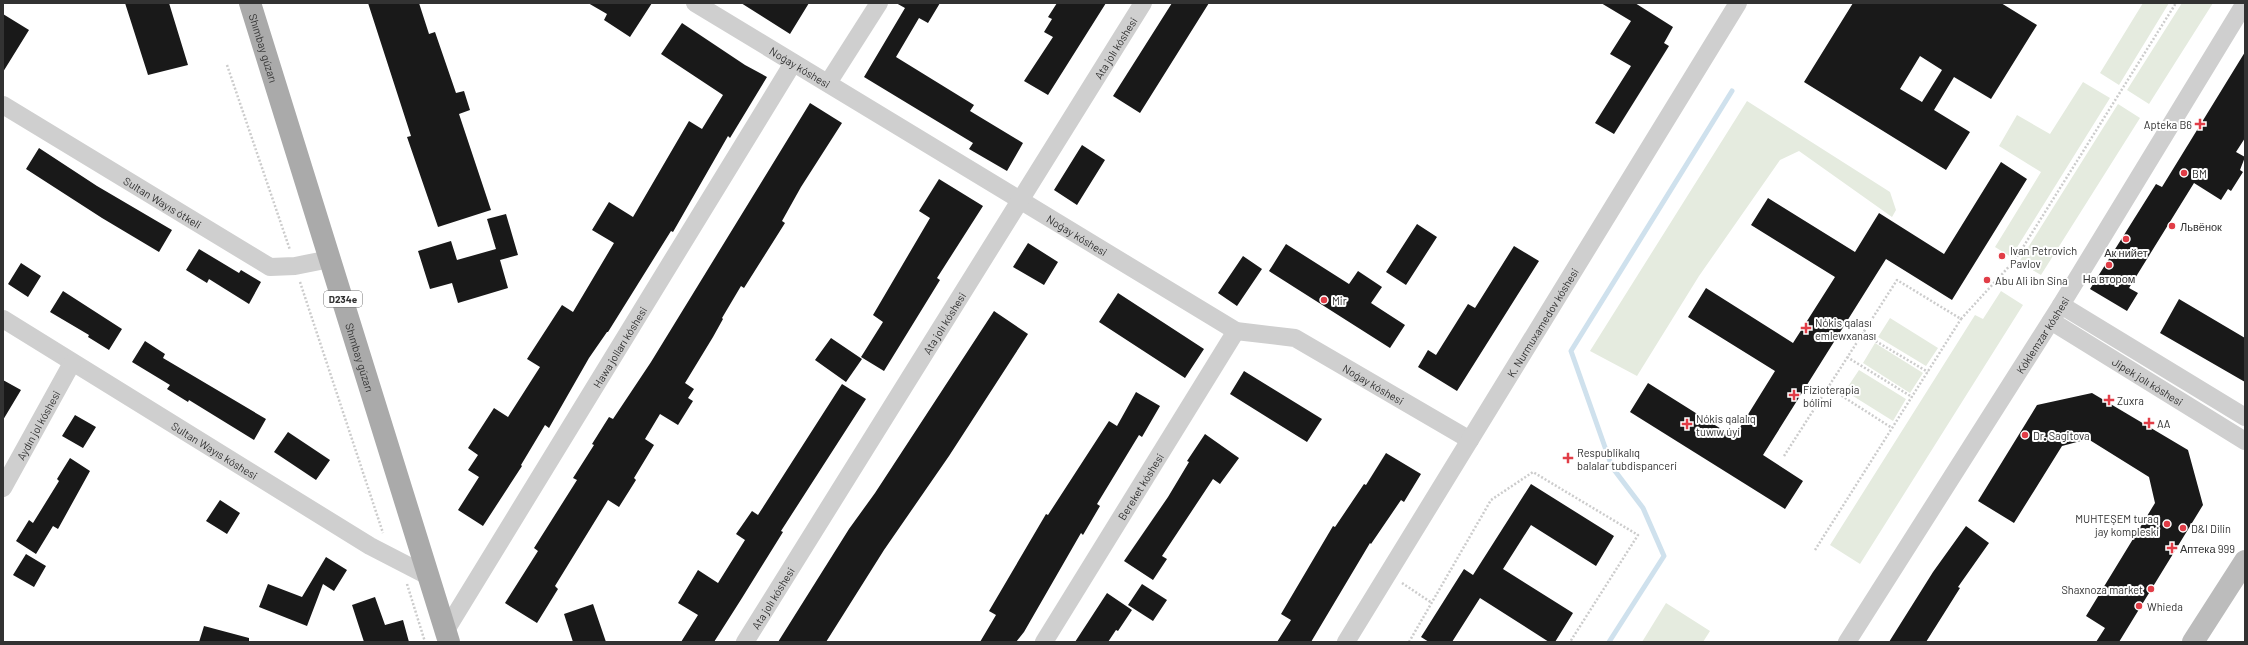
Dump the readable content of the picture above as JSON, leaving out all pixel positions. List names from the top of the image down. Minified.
{"streets":{"main road":["Shımbay gúzarı","D234e"],"street":["Ata jolı kóshesi","Noǵay kóshesi","Sultan Wayıs ótkeli","K. Nurmuxamedov kóshesi","Kóklemzar kóshesi","Hawa jolları kóshesi","Jipek jolı kóshesi","Aydın jol kóshesi","Sultan Wayıs kóshesi","Bereket kóshesi"]},"crossings":[["Shımbay gúzarı","Sultan Wayıs ótkeli"],["Shımbay gúzarı","Hawa jolları kóshesi"],["Shımbay gúzarı","Sultan Wayıs kóshesi"],["Ata jolı kóshesi","Noǵay kóshesi"],["Noǵay kóshesi","K. Nurmuxamedov kóshesi"],["Noǵay kóshesi","Hawa jolları kóshesi"],["Noǵay kóshesi","Bereket kóshesi"],["Kóklemzar kóshesi","Jipek jolı kóshesi"],["Aydın jol kóshesi","Sultan Wayıs kóshesi"]],"places":{"health":["Apteka B6","Nókis qalası emlewxanası","Fizioterapia bólimi","Zuxra","AA","Nókis qalalıq tuwıw úyi","Respublikalıq balalar tubdispanceri","Аптека 999"],"other":["BM","Львёнок","Ак нийет","Ivan Petrovich Pavlov","На втором","Abu Ali ibn Sina","Mir","Dr. Sagitova","MUHTEŞEM turaq jay kompleski","D&I Dilin","Shaxnoza market","Whieda"]}}
